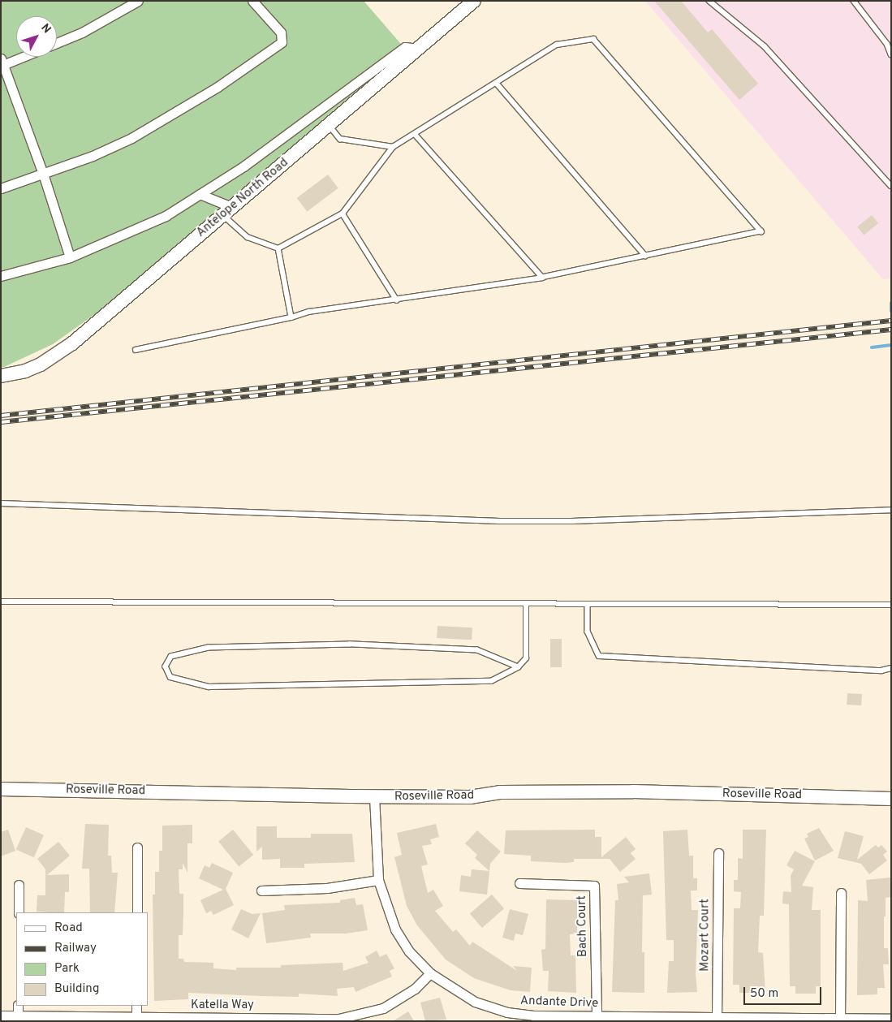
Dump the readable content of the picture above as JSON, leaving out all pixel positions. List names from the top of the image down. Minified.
{"streets":{"main road":["Antelope North Road","Roseville Road"],"street":["Bach Court","Mozart Court","Andante Drive","Katella Way"]},"crossings":[["Roseville Road","Andante Drive"],["Bach Court","Andante Drive"],["Mozart Court","Andante Drive"],["Andante Drive","Katella Way"]],"legend":["Road","Railway","Park","Building"],"scale_bar":"50 m","north":"top right"}
